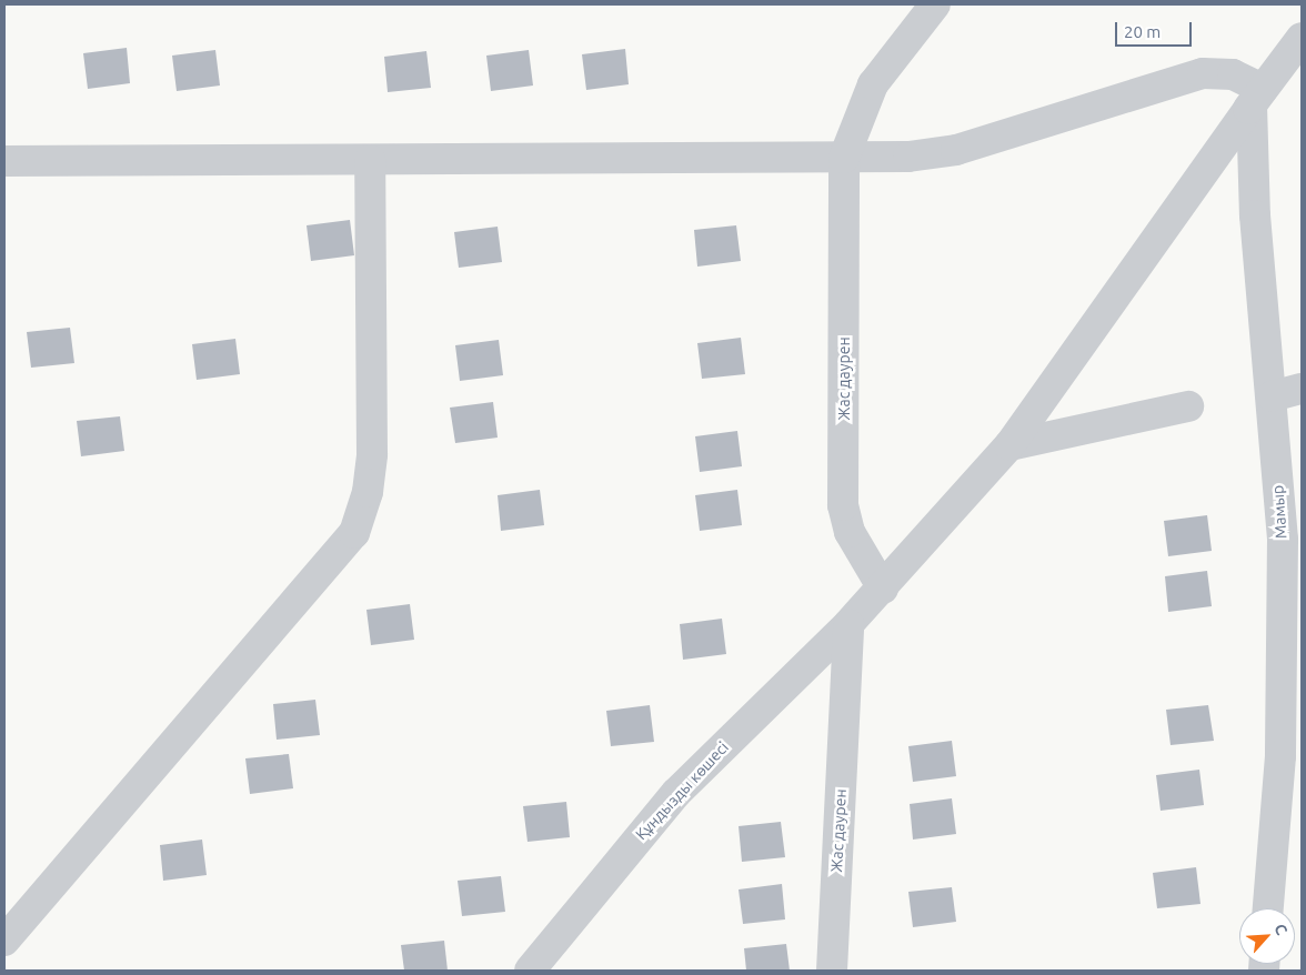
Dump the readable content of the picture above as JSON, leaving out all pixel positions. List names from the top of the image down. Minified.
{"streets":{"street":["Жас даурен","Мамыр","Құндызды көшесі"]},"crossings":[["Жас даурен","Құндызды көшесі"],["Мамыр","Құндызды көшесі"]],"scale_bar":"20 m","north":"top right"}
